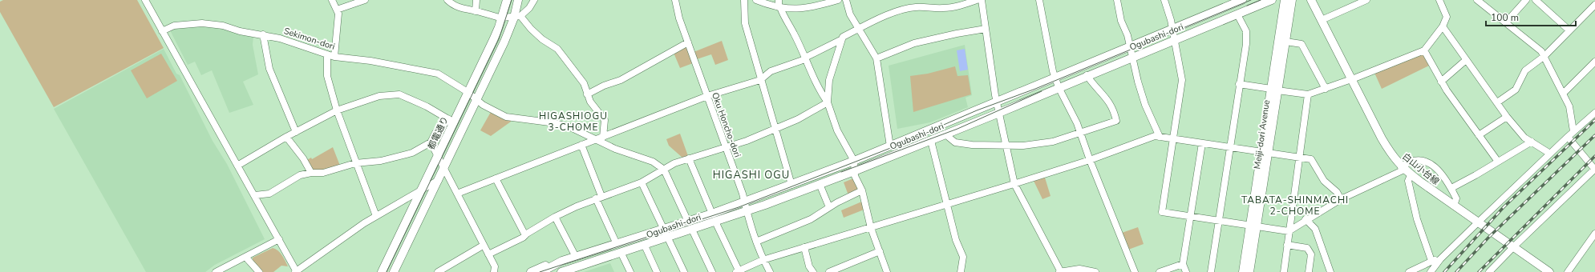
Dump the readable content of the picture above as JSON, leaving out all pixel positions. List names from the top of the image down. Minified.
{"streets":{"main road":["Ogubashi-dori","都電通り","Meiji-dori Avenue","白山小台線"],"street":["Sekimon-dori","Oku Honcho-dori"]},"crossings":[["Ogubashi-dori","Oku Honcho-dori"],["Sekimon-dori","都電通り"]],"districts":["HIGASHIOGU 3-CHOME","HIGASHI OGU","TABATA-SHINMACHI 2-CHOME"],"scale_bar":"100 m"}
